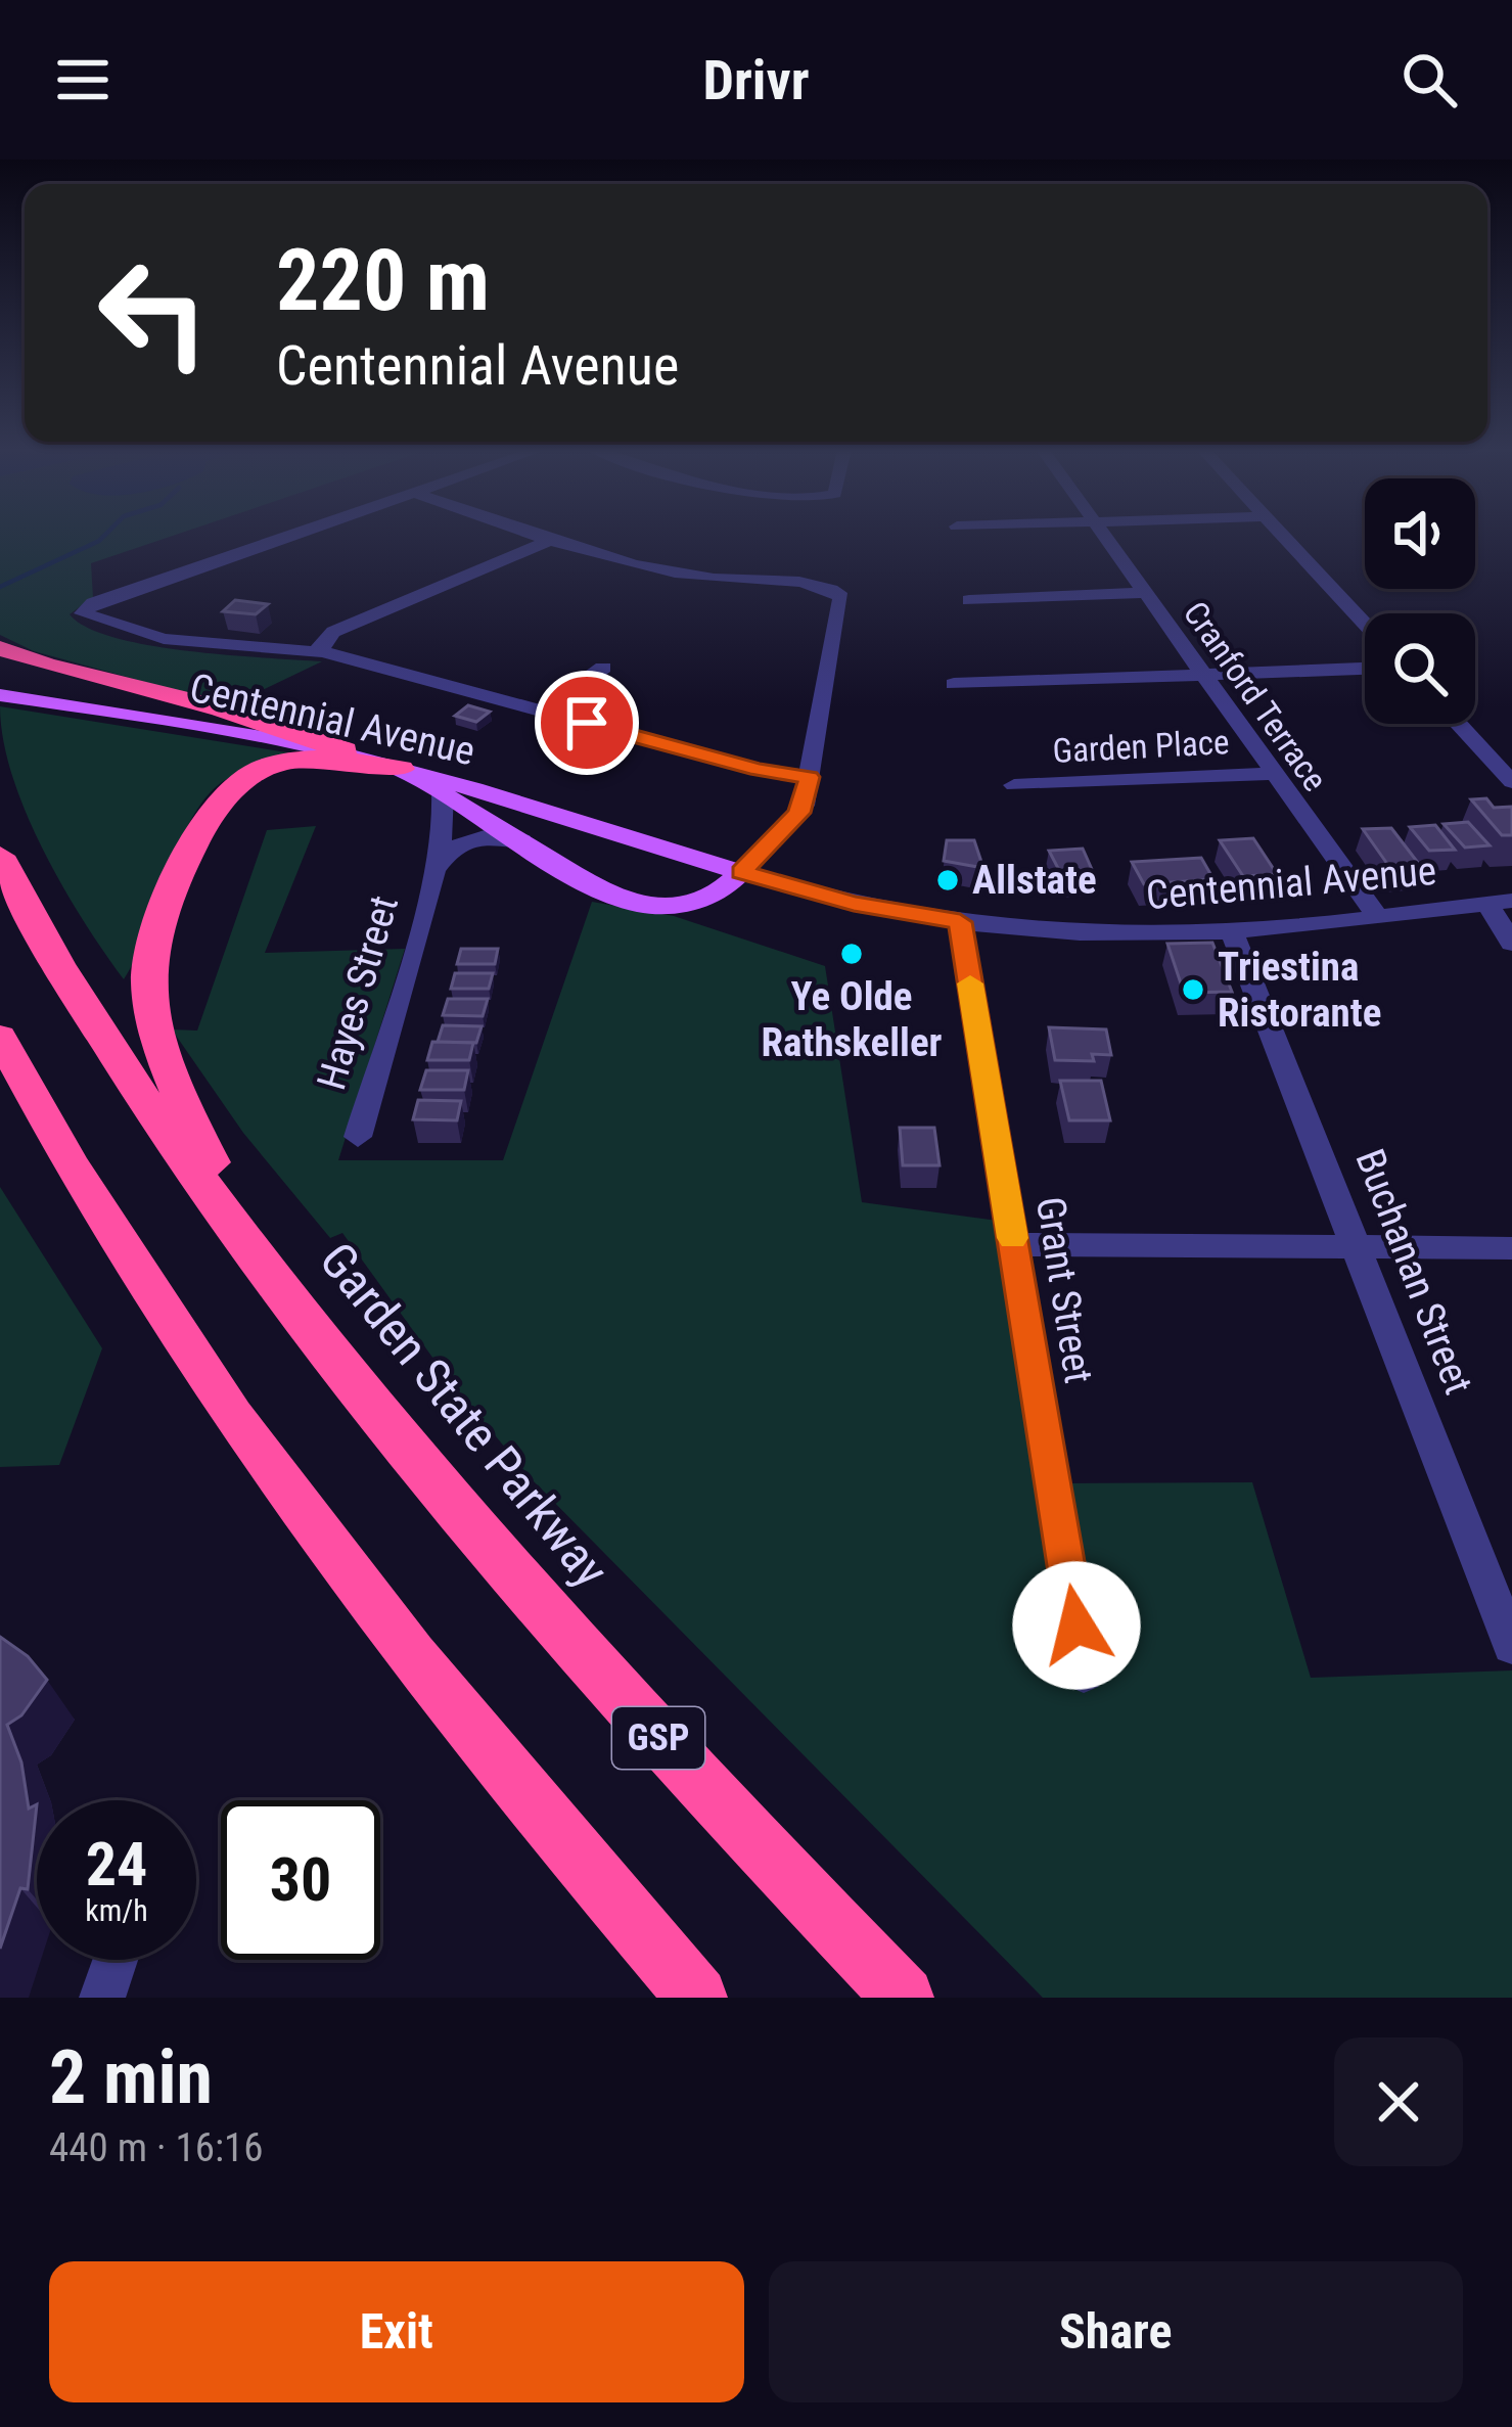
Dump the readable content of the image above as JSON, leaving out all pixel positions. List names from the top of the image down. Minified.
{"streets":{"highway":["Garden State Parkway","GSP"],"main road":["Centennial Avenue"],"street":["Cranford Terrace","Garden Place","Hayes Street","Buchanan Street","Grant Street"]},"crossings":[["Cranford Terrace","Centennial Avenue"],["Cranford Terrace","Garden Place"],["Centennial Avenue","Buchanan Street"],["Centennial Avenue","Grant Street"]],"places":["Allstate","Ye Olde Rathskeller","Triestina Ristorante"],"page":{"header":"Drivr","turn":["220 m","Centennial Avenue"],"speed":"24 km/h","limit":"30","heading":["2 min","440 m · 16:16"],"buttons":["Exit","Share"]}}
